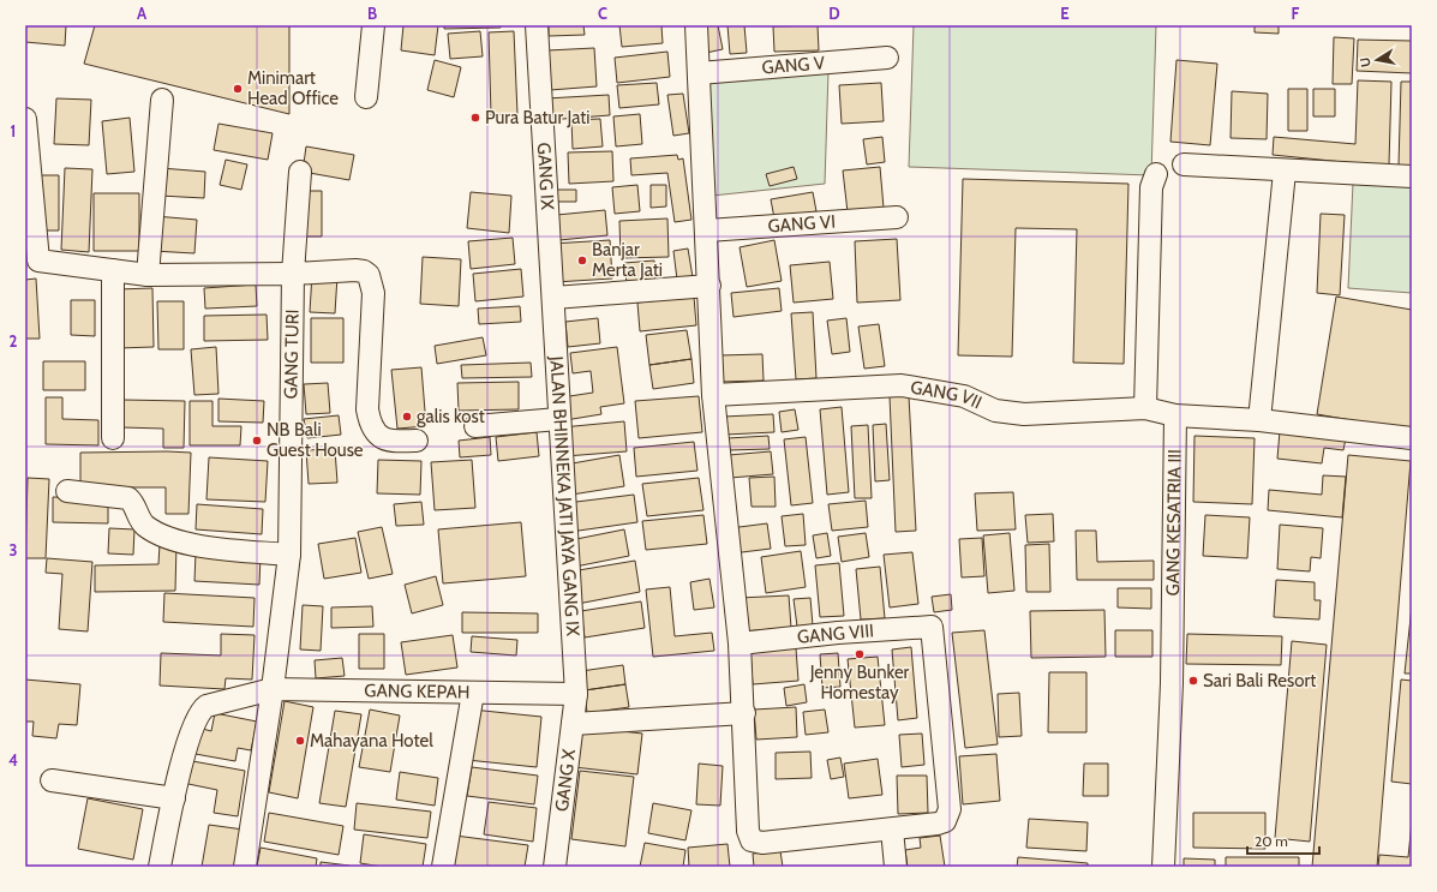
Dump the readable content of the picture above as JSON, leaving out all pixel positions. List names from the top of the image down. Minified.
{"streets":{"street":["GANG V","GANG IX","GANG VI","GANG TURI","GANG VII","JALAN BHINNEKA JATI JAYA GANG IX","GANG KESATRIA III","GANG VIII","GANG KEPAH","GANG X"]},"crossings":[["GANG IX","JALAN BHINNEKA JATI JAYA GANG IX"],["GANG TURI","GANG KEPAH"],["GANG VII","GANG KESATRIA III"],["JALAN BHINNEKA JATI JAYA GANG IX","GANG X"]],"places":["Minimart Head Office","Pura Batur Jati","Banjar Merta Jati","galis kost","NB Bali Guest House","Jenny Bunker Homestay","Sari Bali Resort","Mahayana Hotel"],"scale_bar":"20 m","north":"left","grid":{"columns":["A","B","C","D","E","F"],"rows":["1","2","3","4"]}}
